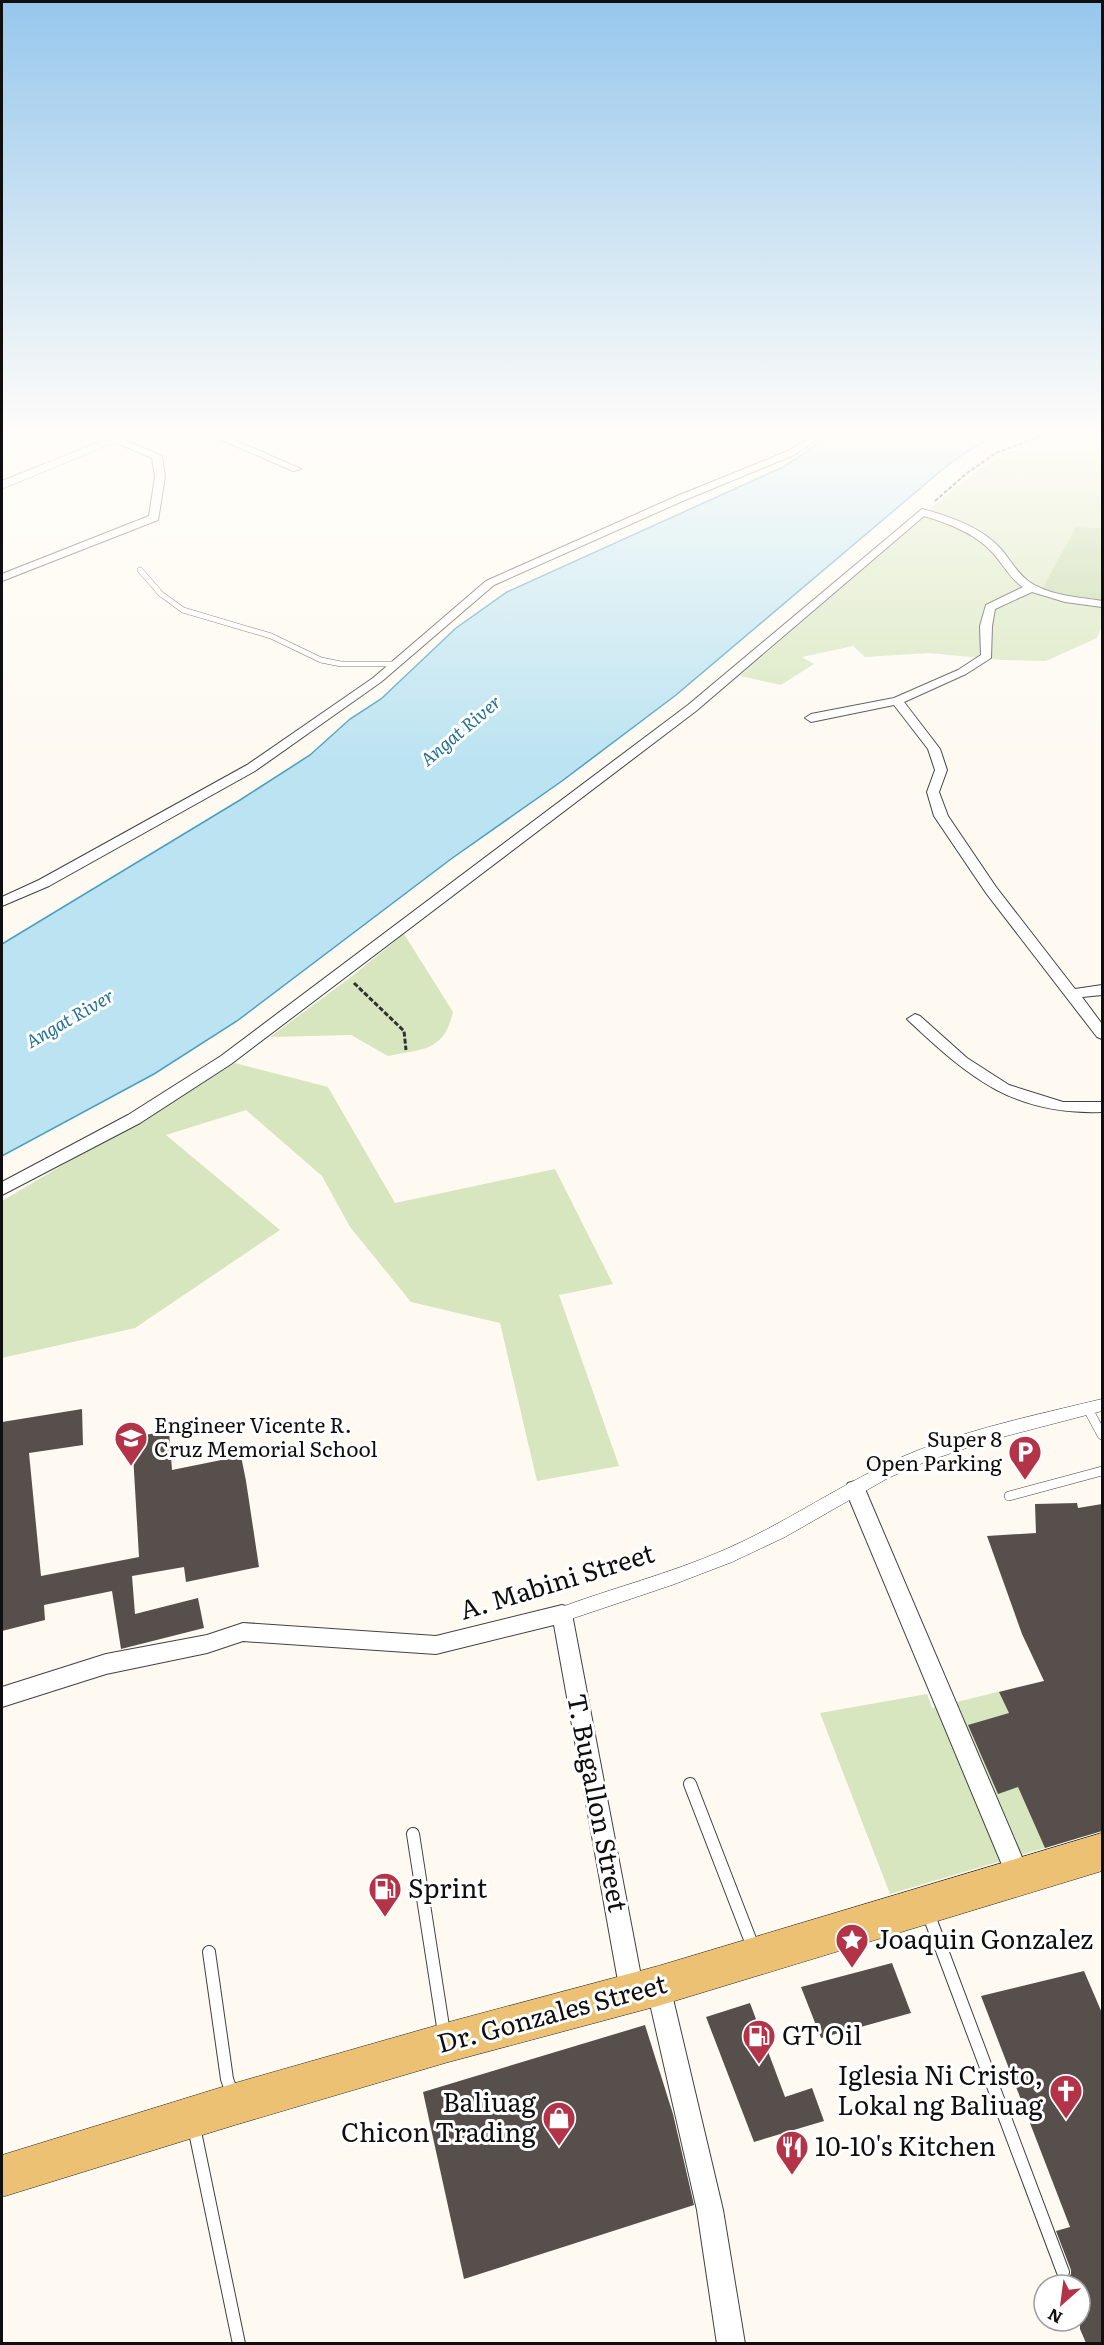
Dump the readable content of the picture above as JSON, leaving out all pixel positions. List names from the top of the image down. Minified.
{"streets":{"main road":["Dr. Gonzales Street"],"street":["A. Mabini Street","T. Bugallon Street"]},"crossings":[["A. Mabini Street","T. Bugallon Street"],["T. Bugallon Street","Dr. Gonzales Street"]],"water":["Angat River"],"places":{"school or university":["Engineer Vicente R. Cruz Memorial School"],"parking":["Super 8 Open Parking"],"fuel station":["Sprint","GT Oil"],"place":["Joaquin Gonzalez"],"church":["Iglesia Ni Cristo, Lokal ng Baliuag"],"shop":["Baliuag Chicon Trading"],"restaurant":["10-10's Kitchen"]},"north":"bottom left"}
